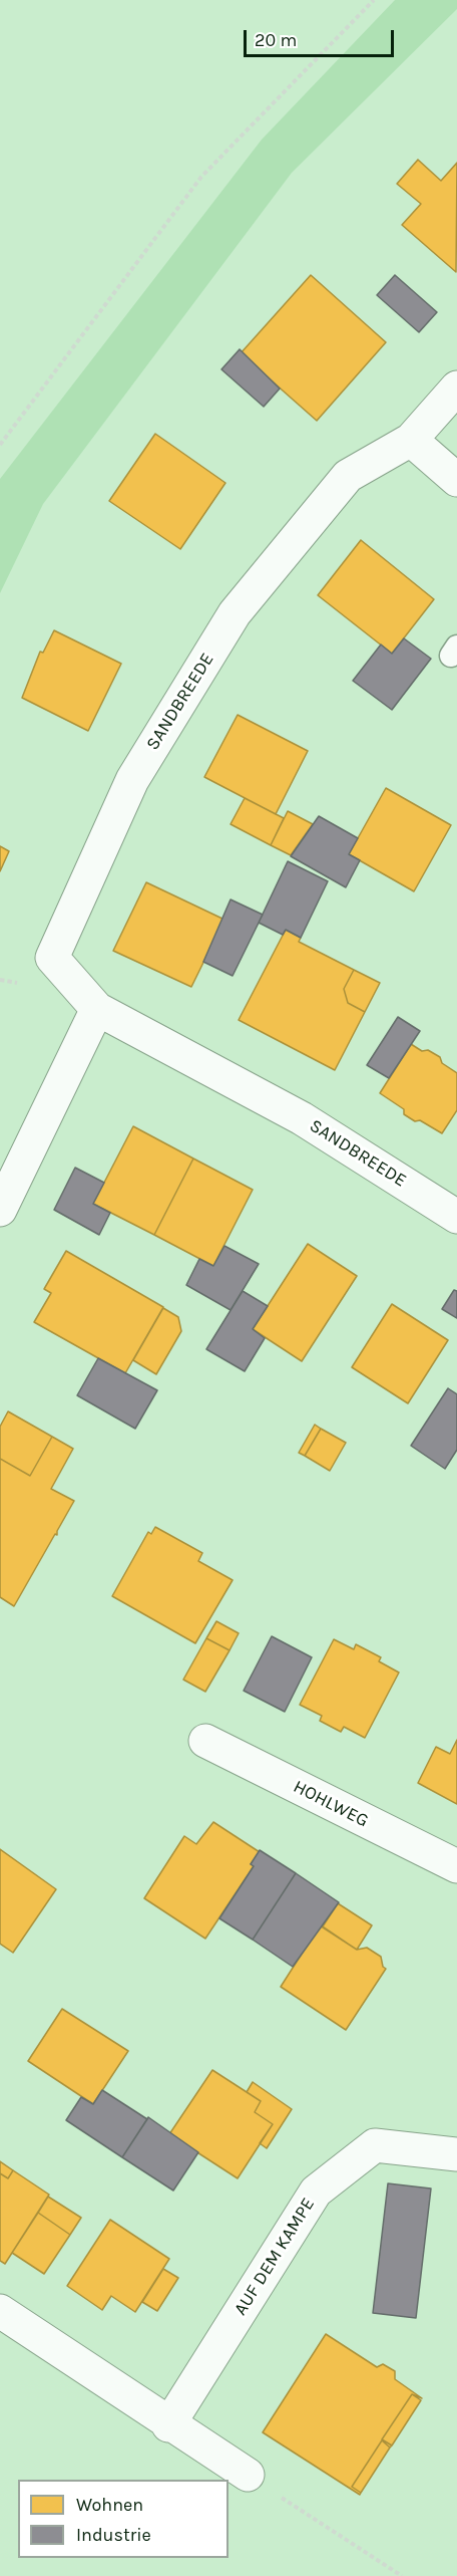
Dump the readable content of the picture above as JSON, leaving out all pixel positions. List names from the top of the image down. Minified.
{"streets":{"street":["SANDBREEDE","HOHLWEG","AUF DEM KAMPE"]},"legend":["Wohnen","Industrie"],"scale_bar":"20 m"}
